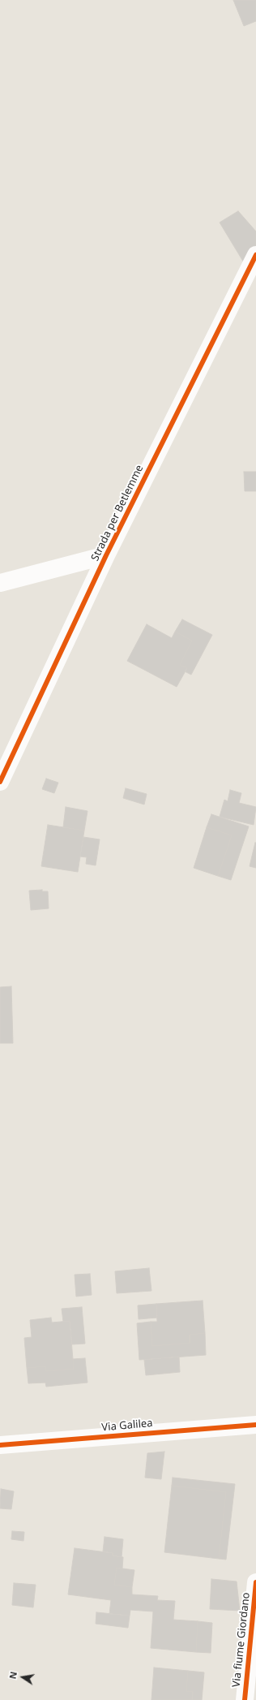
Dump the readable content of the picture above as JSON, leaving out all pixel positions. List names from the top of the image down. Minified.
{"streets":{"street":["Strada per Betlemme","Via Galilea","Via fiume Giordano"]},"north":"left"}
